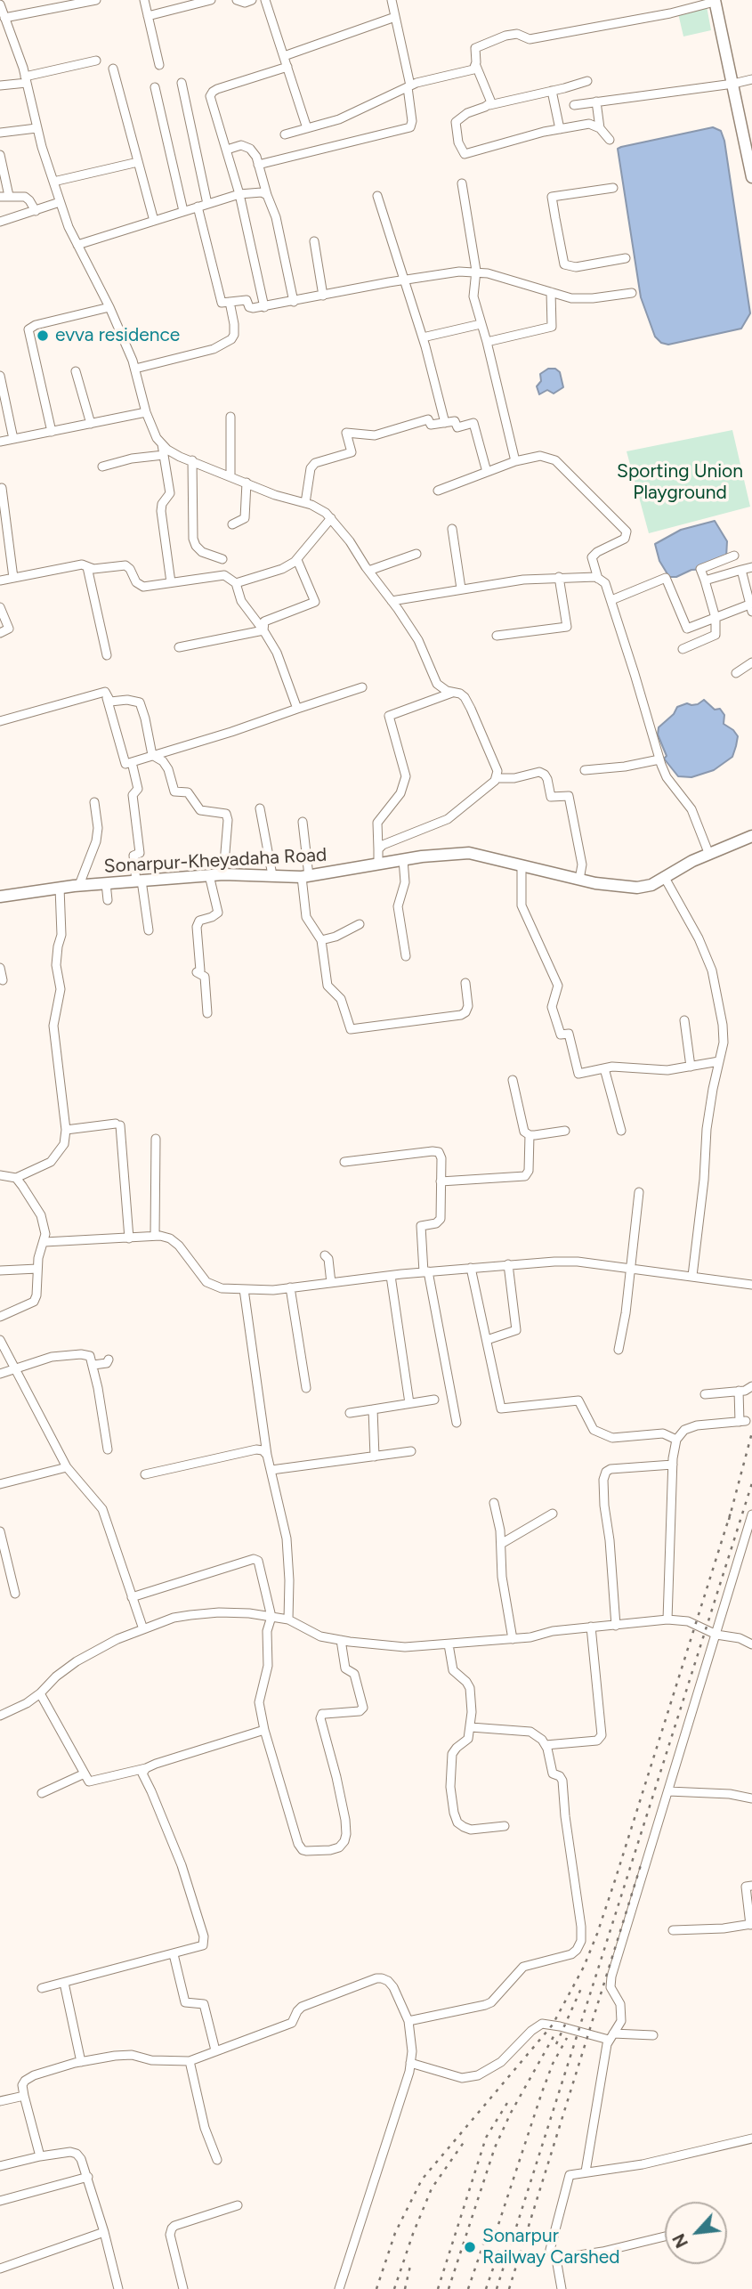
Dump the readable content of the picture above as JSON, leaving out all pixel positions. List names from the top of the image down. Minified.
{"streets":{"main road":["Sonarpur-Kheyadaha Road"]},"parks":["Sporting Union Playground"],"places":["evva residence","Sonarpur Railway Carshed"],"north":"bottom left"}
